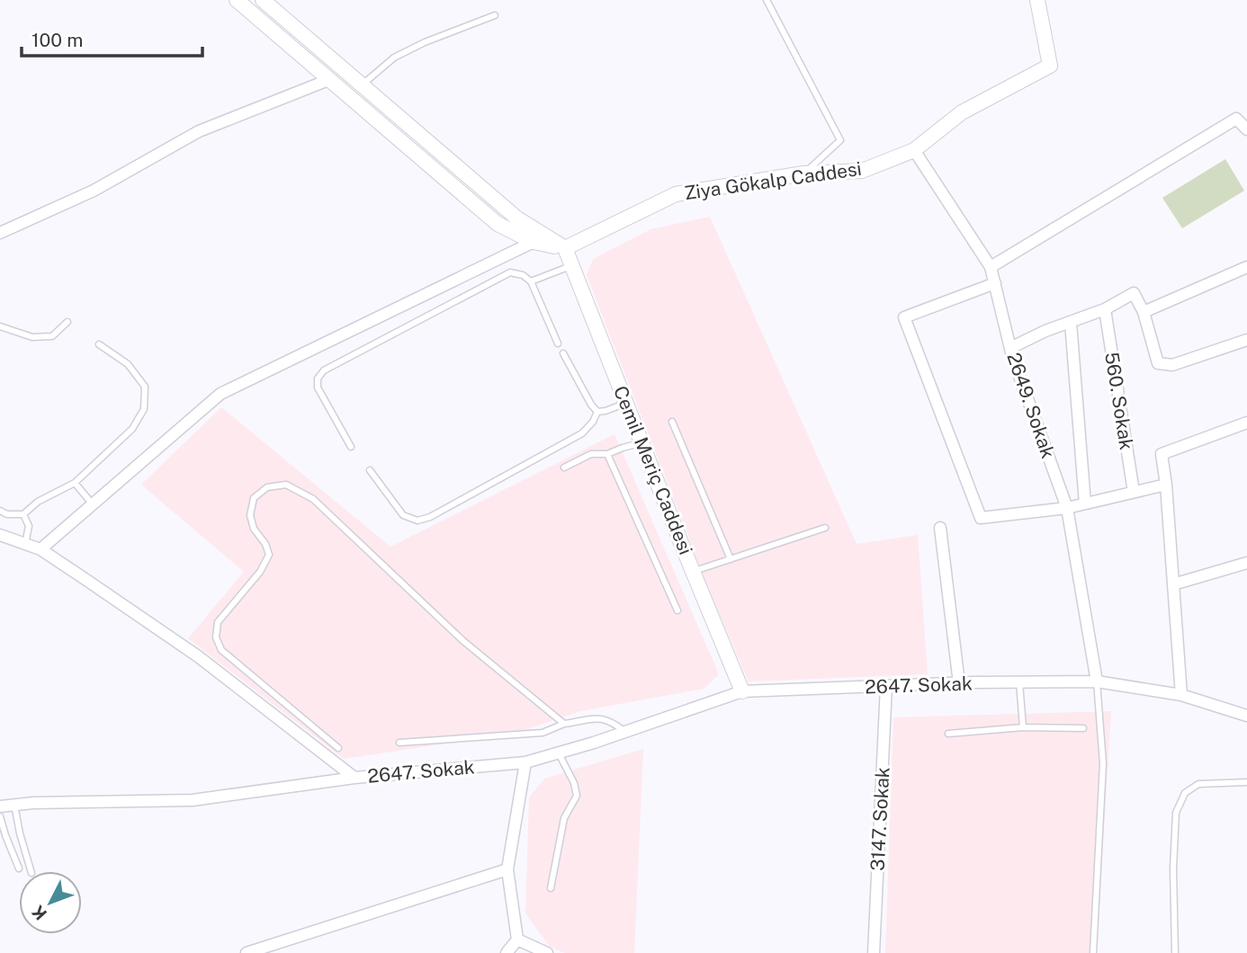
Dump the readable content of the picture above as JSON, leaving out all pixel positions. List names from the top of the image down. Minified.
{"streets":{"street":["Ziya Gökalp Caddesi","560. Sokak","2649. Sokak","Cemil Meriç Caddesi","2647. Sokak","3147. Sokak"]},"crossings":[["Ziya Gökalp Caddesi","2649. Sokak"],["Ziya Gökalp Caddesi","Cemil Meriç Caddesi"],["2649. Sokak","2647. Sokak"],["Cemil Meriç Caddesi","2647. Sokak"],["2647. Sokak","3147. Sokak"]],"scale_bar":"100 m","north":"bottom left"}
